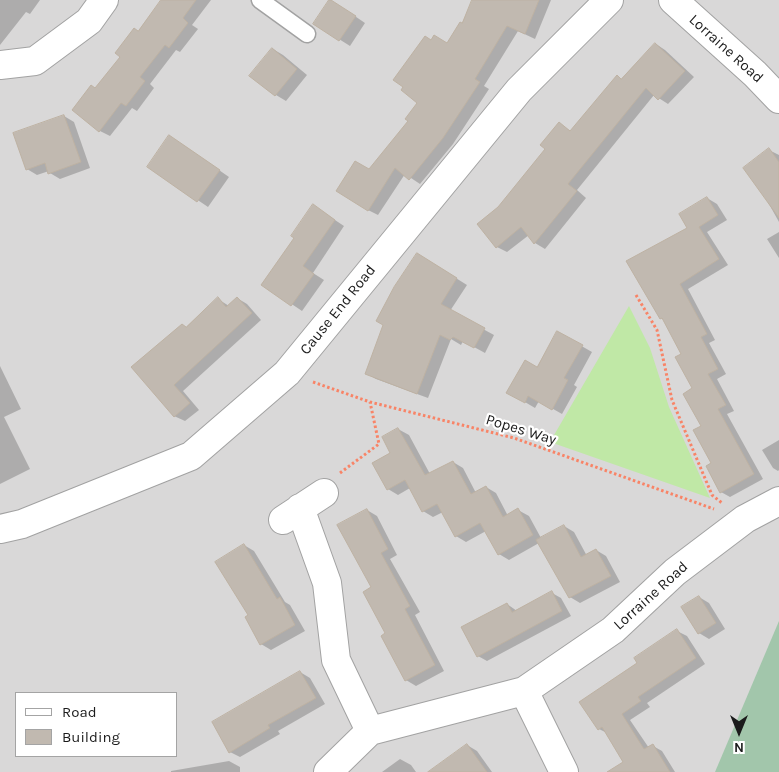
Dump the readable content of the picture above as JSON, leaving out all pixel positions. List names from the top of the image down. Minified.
{"streets":{"street":["Lorraine Road","Cause End Road"],"path":["Popes Way"]},"crossings":[["Lorraine Road","Popes Way"],["Cause End Road","Popes Way"]],"legend":["Road","Building"],"north":"bottom"}
